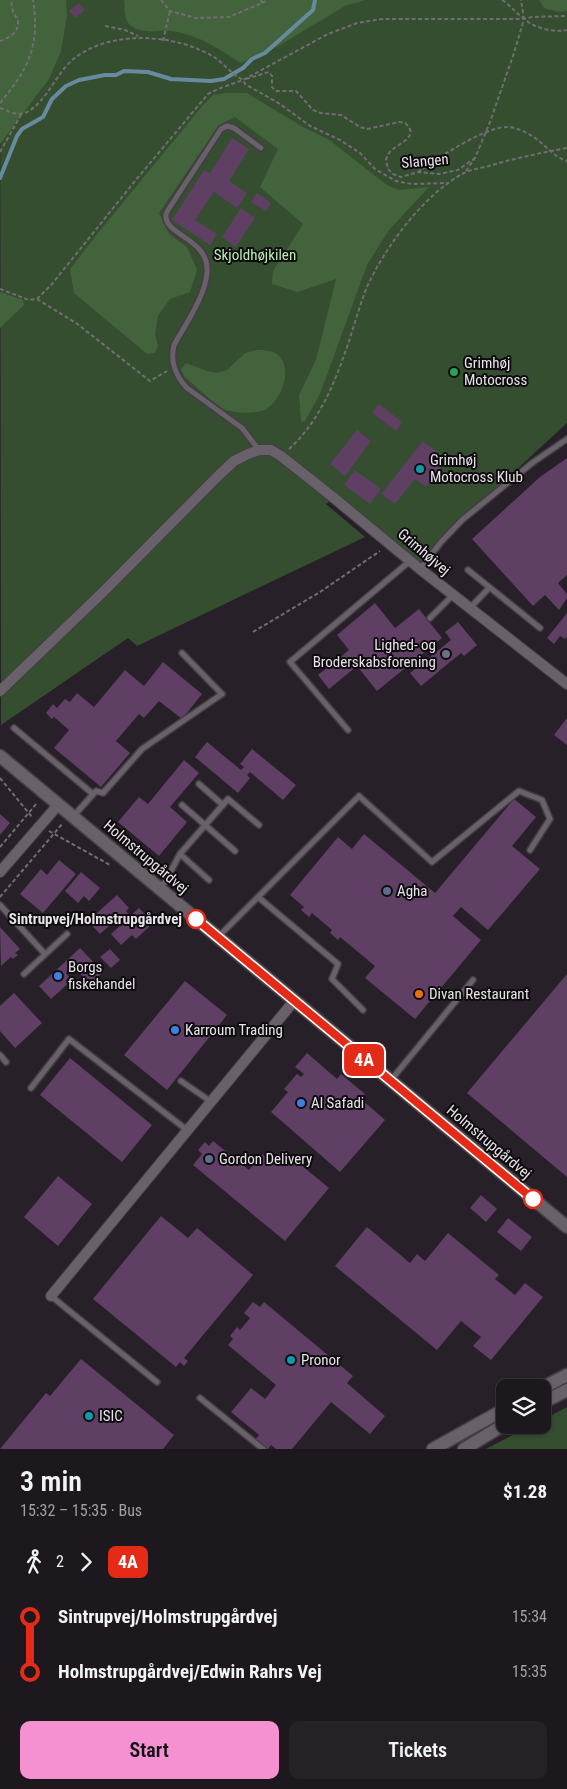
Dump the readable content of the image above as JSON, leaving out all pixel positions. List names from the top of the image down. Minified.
{"streets":{"street":["Grimhøjvej","Holmstrupgårdvej"],"path":["Slangen"]},"parks":["Skjoldhøjkilen"],"places":["Grimhøj Motocross","Grimhøj Motocross Klub","Lighed- og Broderskabsforening","Agha","Sintrupvej/Holmstrupgårdvej","Borgs fiskehandel","Divan Restaurant","Karroum Trading","Al Safadi","Gordon Delivery","Pronor","ISIC"],"lines":["bus line 4A"],"page":{"on_map":"4A","heading":["3 min","15:32 – 15:35 · Bus","$1.28"],"legs":["2","4A"],"list":[{"name":"Sintrupvej/Holmstrupgårdvej","value":"15:34"},{"name":"Holmstrupgårdvej/Edwin Rahrs Vej","value":"15:35"}],"buttons":["Start","Tickets"]}}
